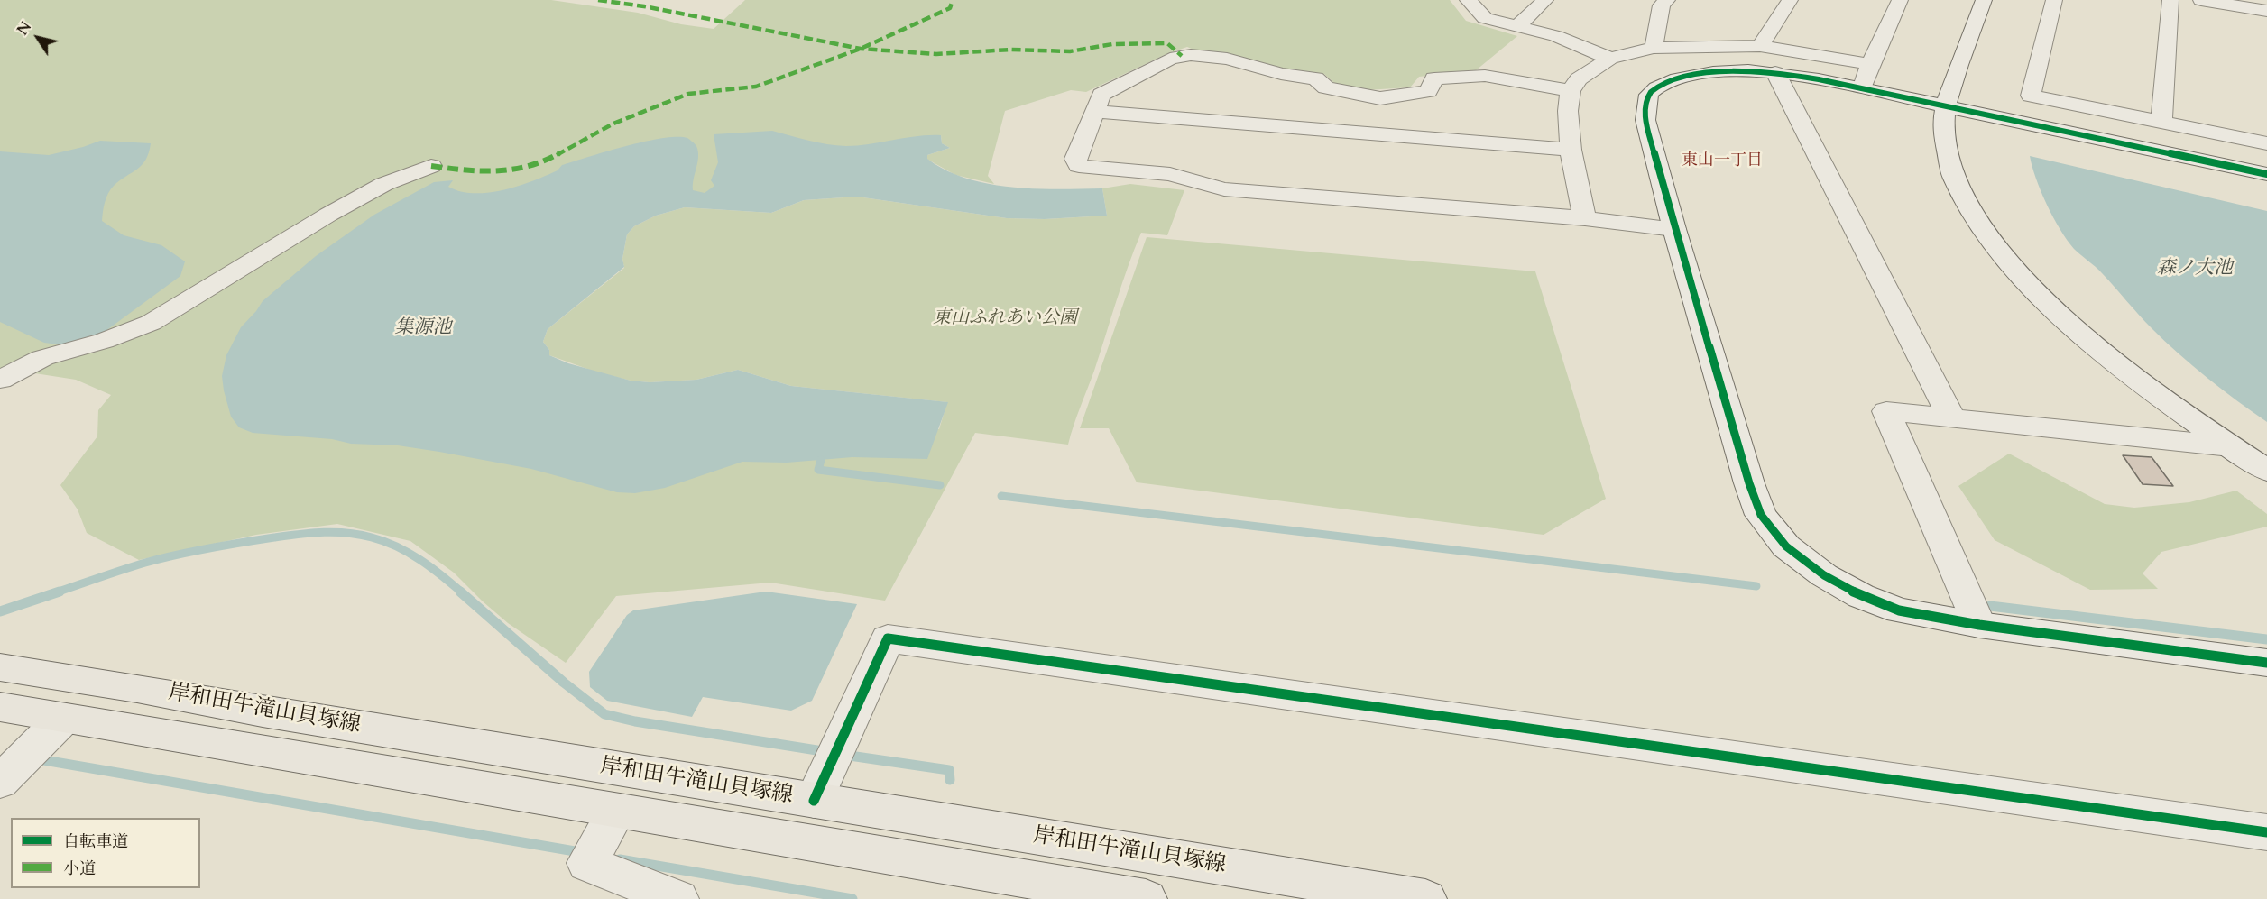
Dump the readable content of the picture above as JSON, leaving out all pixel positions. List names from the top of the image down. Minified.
{"streets":{"main road":["岸和田牛滝山貝塚線"]},"districts":["東山一丁目"],"water":["森ノ大池","集源池"],"parks":["東山ふれあい公園"],"legend":["自転車道","小道"],"north":"top left"}
